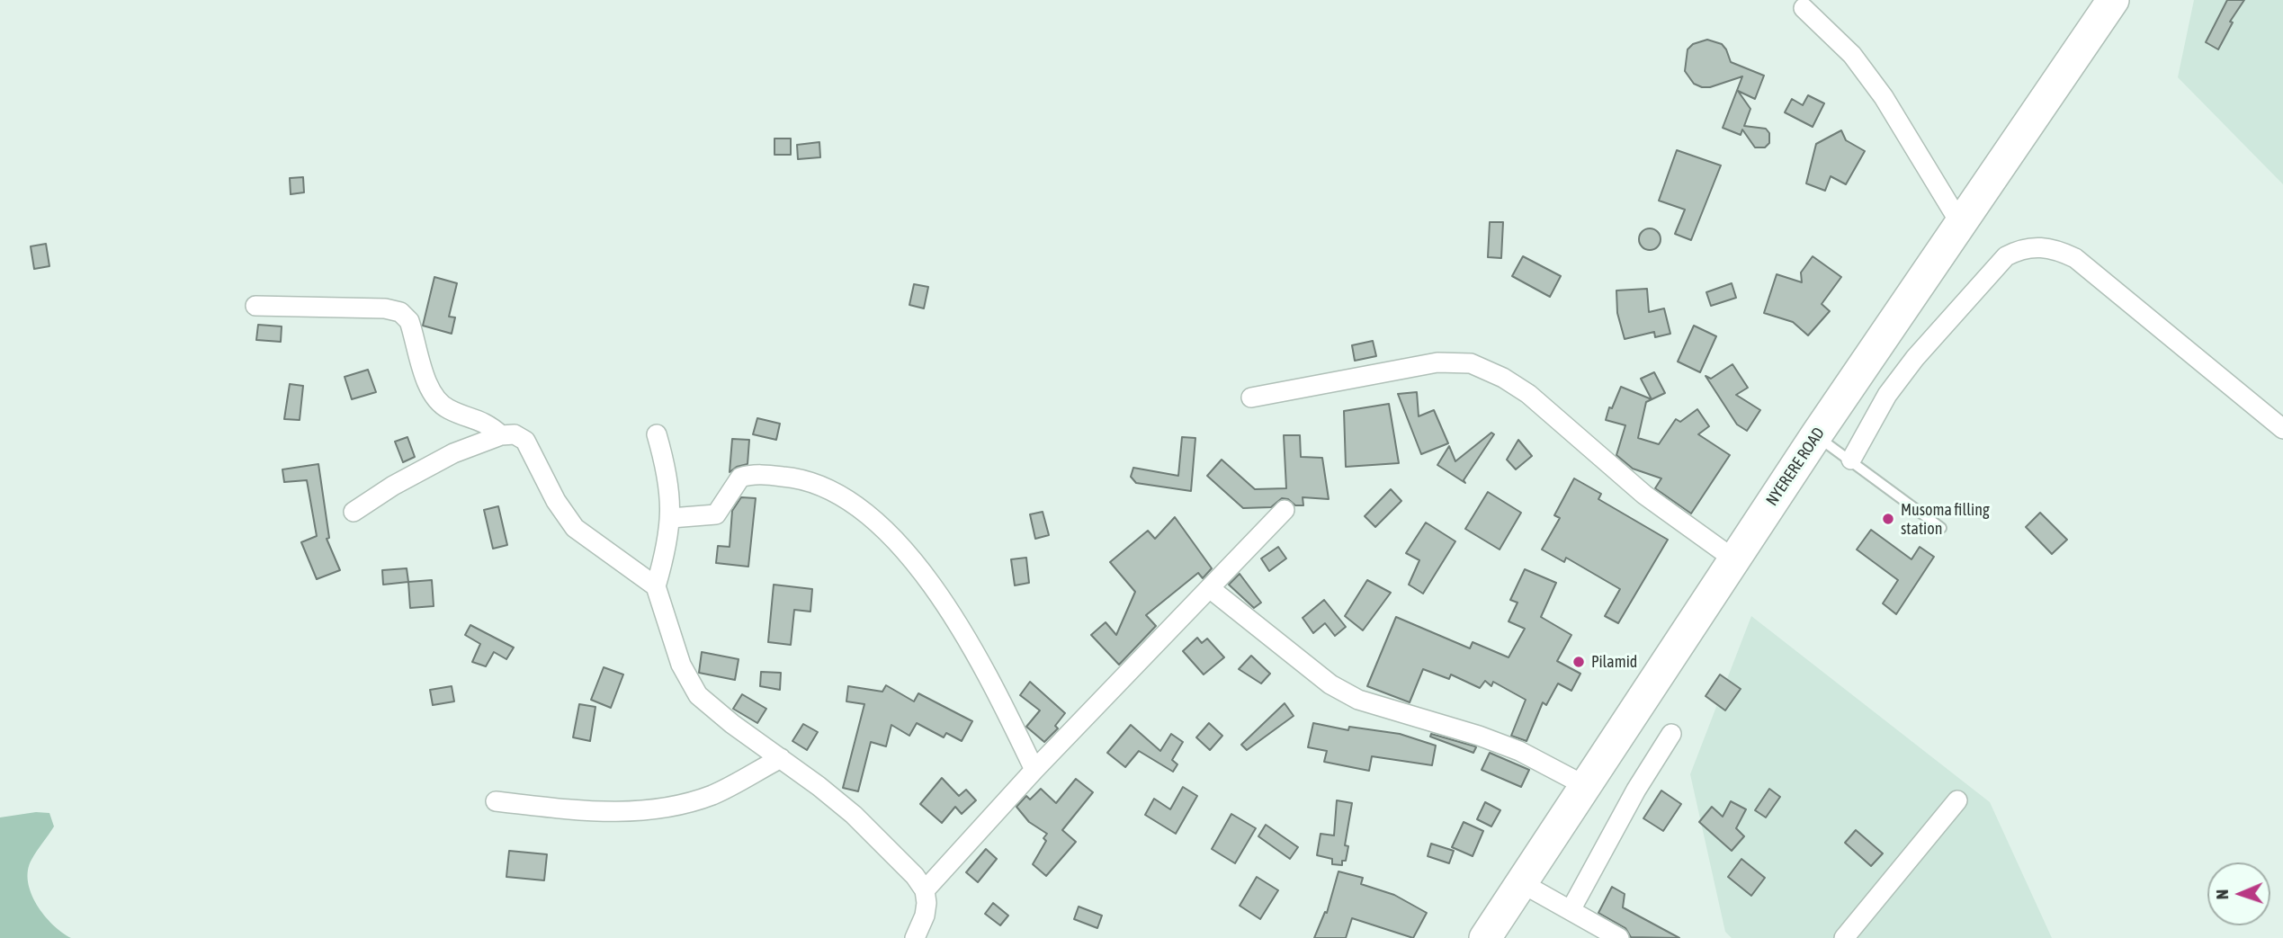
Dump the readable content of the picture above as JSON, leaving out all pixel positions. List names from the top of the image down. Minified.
{"streets":{"main road":["NYERERE ROAD"]},"places":["Musoma filling station","Pilamid"],"north":"left"}
